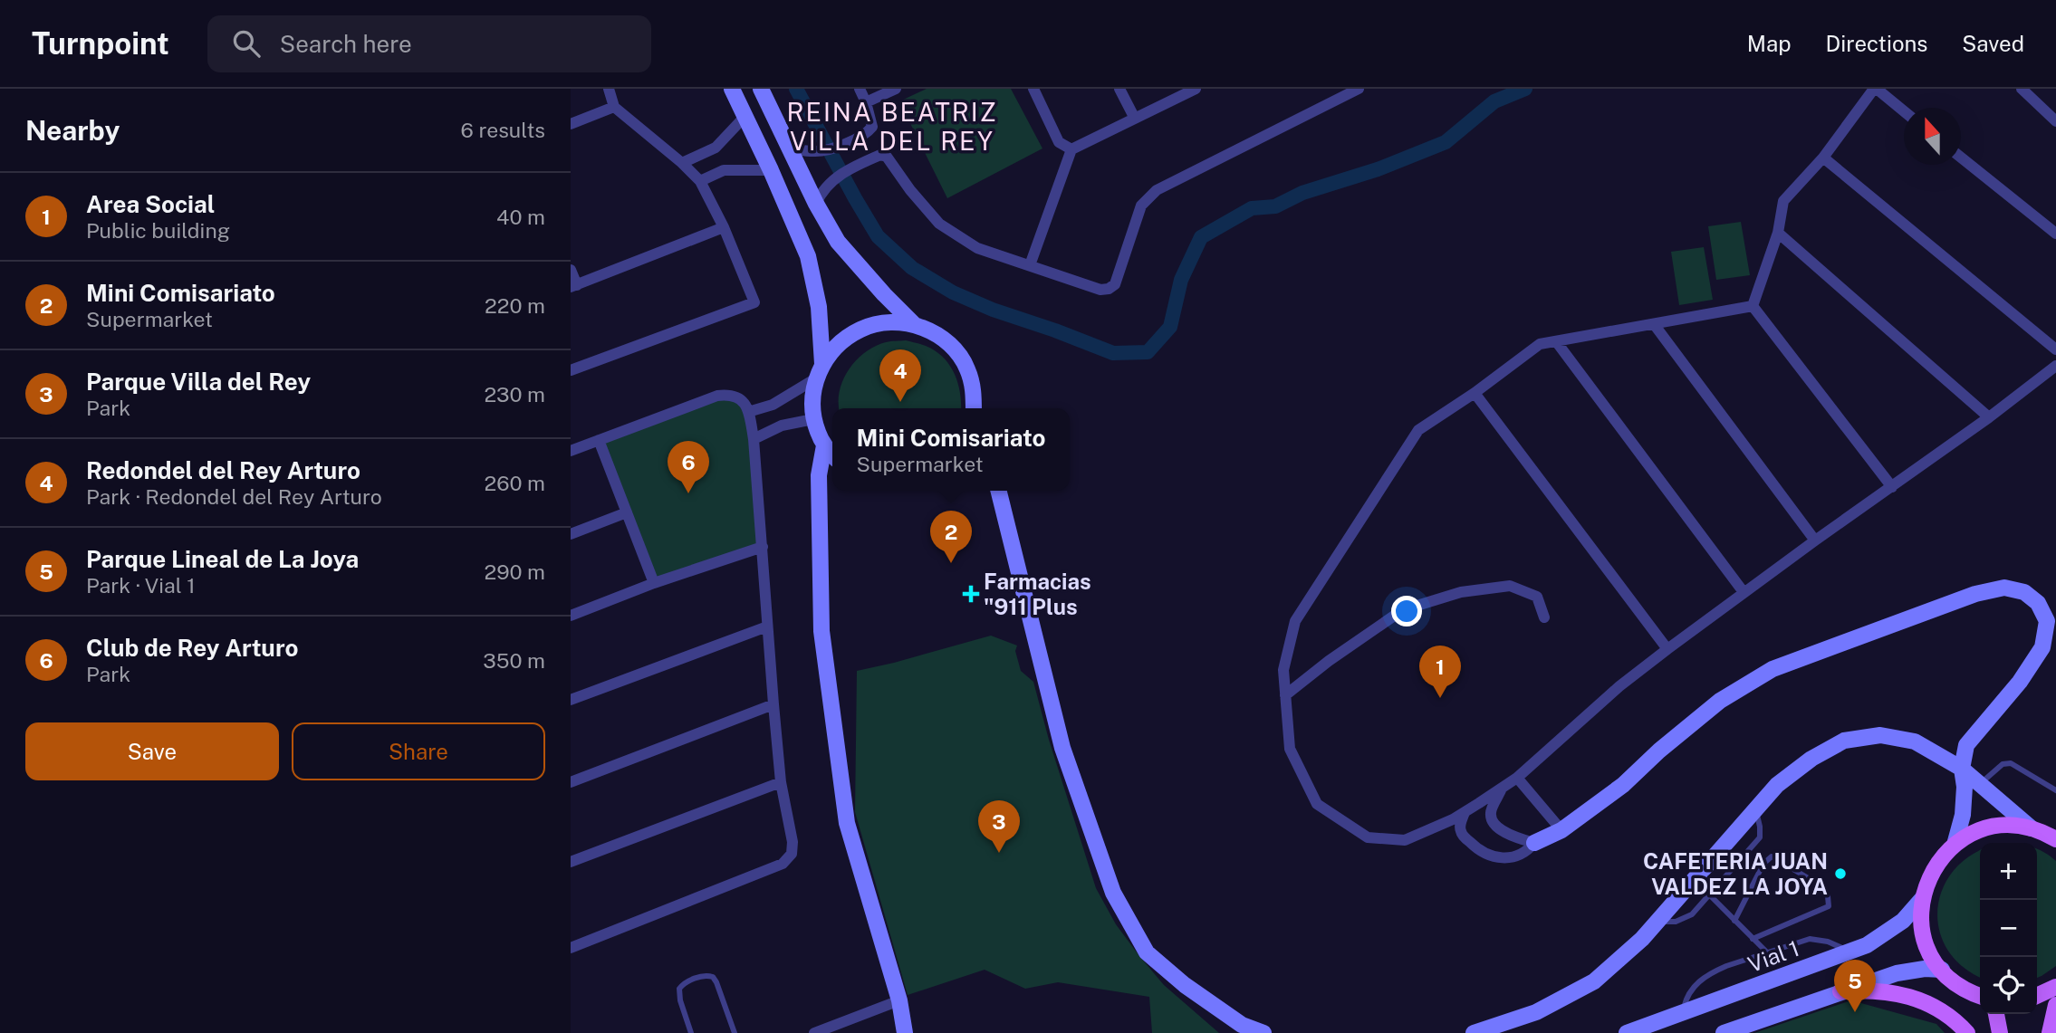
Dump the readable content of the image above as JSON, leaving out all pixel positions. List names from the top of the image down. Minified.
{"streets":{"street":["Vial 1"]},"districts":["REINA BEATRIZ VILLA DEL REY"],"places":{"health":["Farmacias \"911 Plus"],"other":["CAFETERIA JUAN VALDEZ LA JOYA"]},"north":"top","page":{"header":"Turnpoint","search":"Search here","nav":["Map","Directions","Saved"],"heading":["Nearby","6 results"],"list":[{"mark":"1","name":"Area Social","note":"Public building","value":"40 m"},{"mark":"2","name":"Mini Comisariato","note":"Supermarket","value":"220 m"},{"mark":"3","name":"Parque Villa del Rey","note":"Park","value":"230 m"},{"mark":"4","name":"Redondel del Rey Arturo","note":"Park · Redondel del Rey Arturo","value":"260 m"},{"mark":"5","name":"Parque Lineal de La Joya","note":"Park · Vial 1","value":"290 m"},{"mark":"6","name":"Club de Rey Arturo","note":"Park","value":"350 m"}],"pins":["4","6","2","1","3","5"],"popup":["Mini Comisariato","Supermarket"],"buttons":["Save","Share"],"map_buttons":["+","−"]}}
